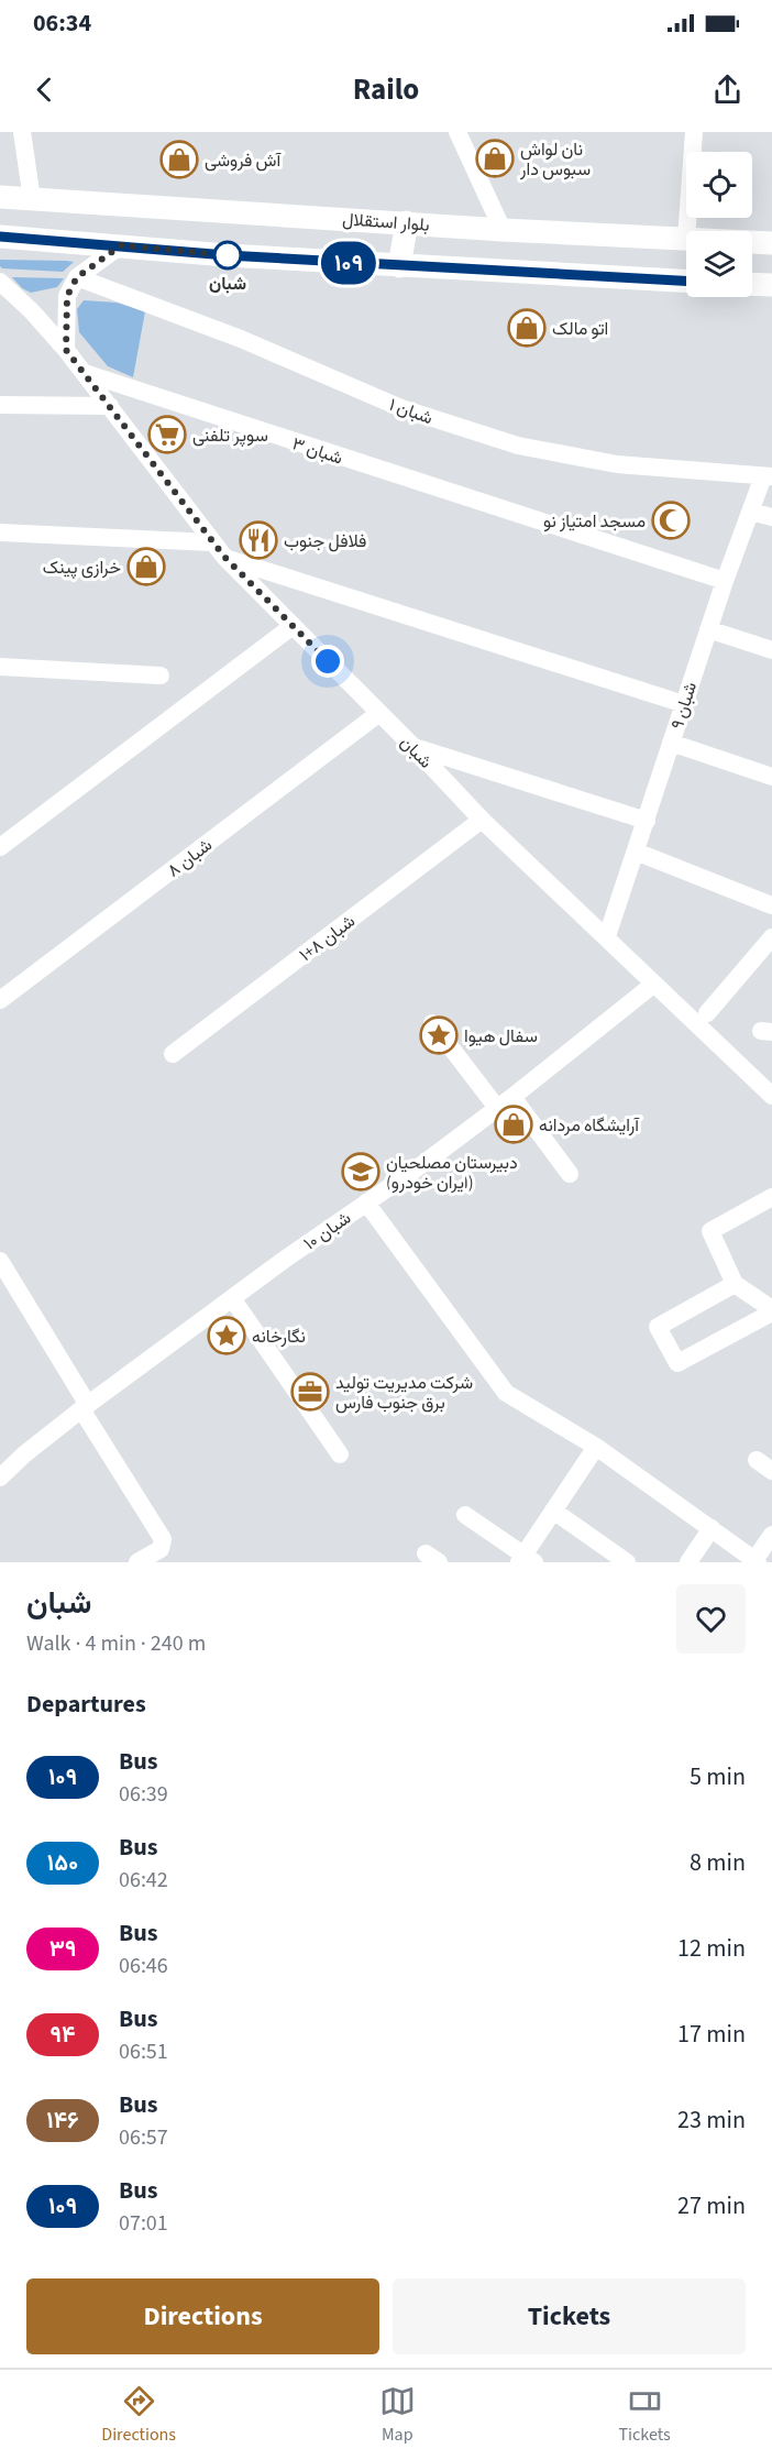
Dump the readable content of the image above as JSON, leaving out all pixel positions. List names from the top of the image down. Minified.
{"streets":{"main road":["بلوار استقلال"],"street":["۱ شبان","۳ شبان","۹ شبان","شبان","۸ شبان","۱+۸ شبان","۱۰ شبان"]},"crossings":[["۱ شبان","۹ شبان"],["۳ شبان","۹ شبان"],["۳ شبان","شبان"],["۹ شبان","شبان"],["شبان","۸ شبان"],["شبان","۱+۸ شبان"],["شبان","۱۰ شبان"]],"places":{"shop":["نان لواش سبوس دار","آش فروشی","اتو مالک","خرازی پینک","آرایشگاه مردانه"],"other":["شبان"],"supermarket":["سوپر تلفنی"],"mosque":["مسجد امتیاز نو"],"restaurant":["فلافل جنوب"],"place":["سفال هیوا","نگارخانه"],"school or university":["دبیرستان مصلحیان (ایران خودرو)"],"office":["شرکت مدیریت تولید برق جنوب فارس"]},"lines":["bus line ۱۰۹"],"page":{"status":"06:34","header":"Railo","on_map":"۱۰۹","heading":[["شبان","Walk · 4 min · 240 m"],"Departures"],"list":[{"mark":"۱۰۹","name":"Bus","note":"06:39","value":"5 min"},{"mark":"۱۵۰","name":"Bus","note":"06:42","value":"8 min"},{"mark":"۳۹","name":"Bus","note":"06:46","value":"12 min"},{"mark":"۹۴","name":"Bus","note":"06:51","value":"17 min"},{"mark":"۱۴۶","name":"Bus","note":"06:57","value":"23 min"},{"mark":"۱۰۹","name":"Bus","note":"07:01","value":"27 min"}],"buttons":["Directions","Tickets"],"tabs":["Directions","Map","Tickets"]}}
